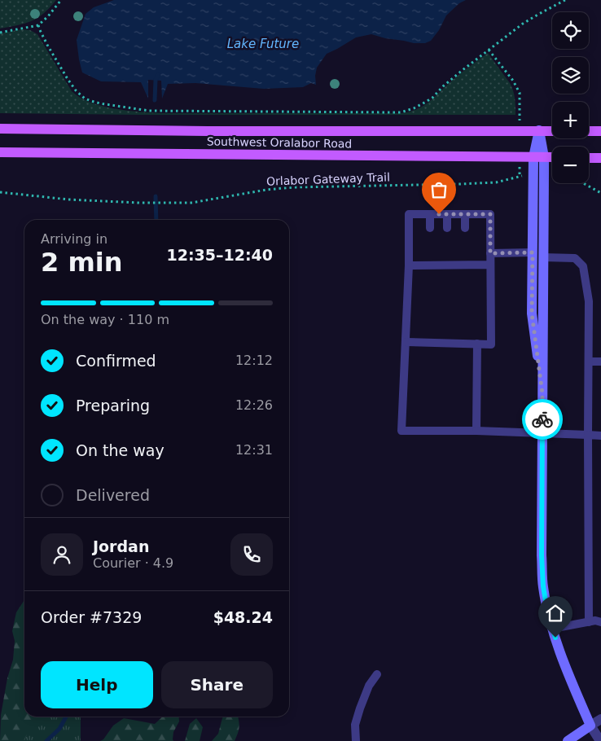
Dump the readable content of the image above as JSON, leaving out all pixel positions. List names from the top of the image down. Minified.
{"streets":{"main road":["Southwest Oralabor Road"],"path":["Orlabor Gateway Trail"]},"water":["Lake Future"],"page":{"map_buttons":["+","−"],"heading":["2 min","Arriving in","12:35–12:40"],"panel":["Jordan","Courier · 4.9","Order #7329","$48.24"],"bar":"On the way · 110 m","list":[["Confirmed","12:12"],["Preparing","12:26"],["On the way","12:31"],"Delivered"],"buttons":["Help","Share"]}}
